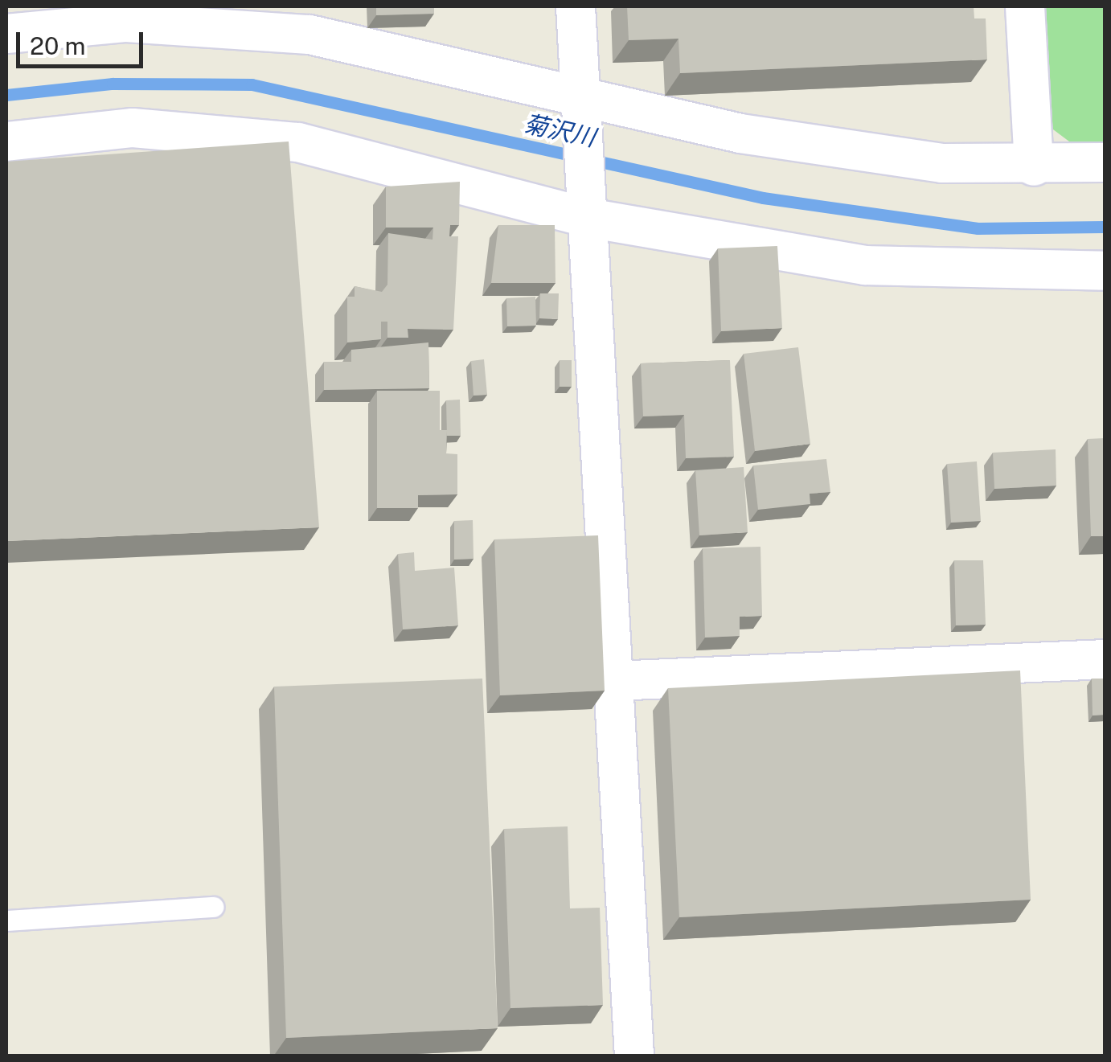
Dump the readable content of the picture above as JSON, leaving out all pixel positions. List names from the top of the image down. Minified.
{"water":["菊沢川"],"scale_bar":"20 m"}
